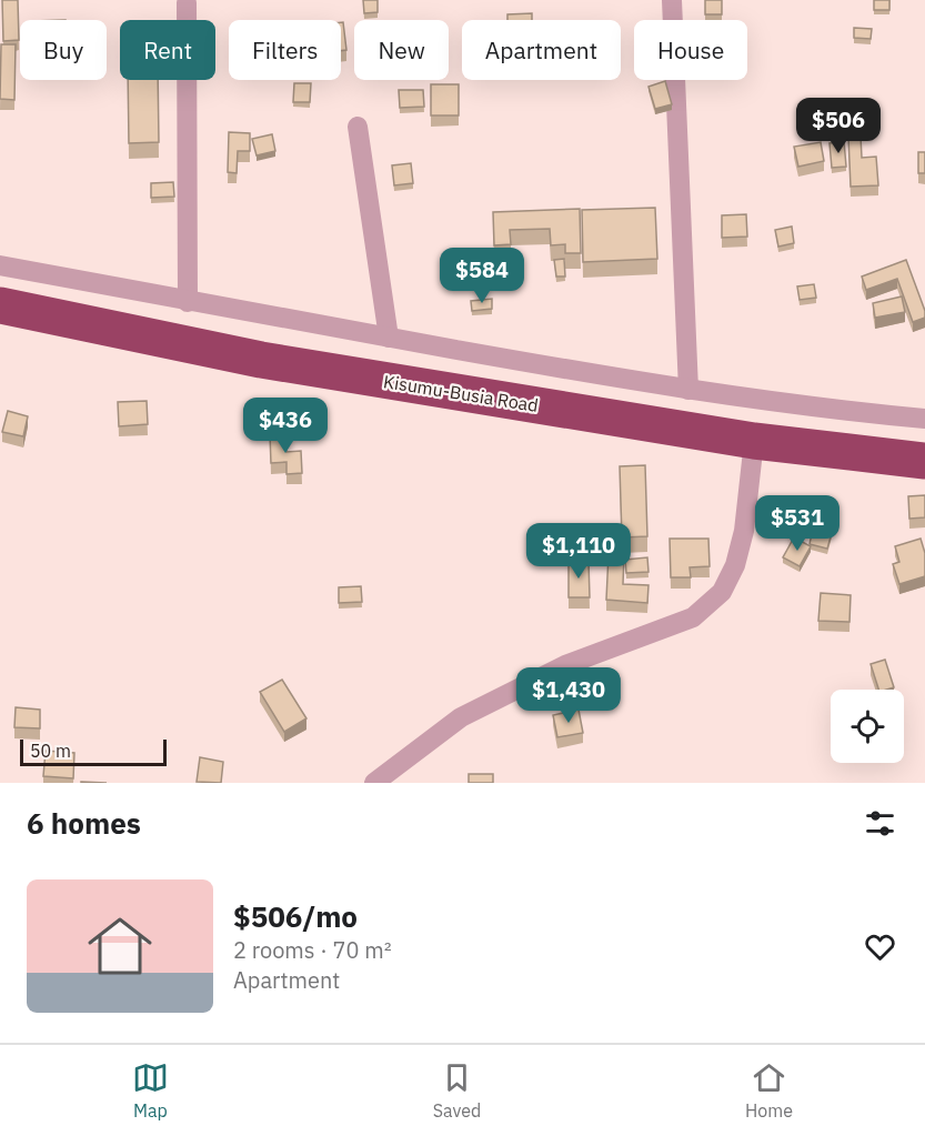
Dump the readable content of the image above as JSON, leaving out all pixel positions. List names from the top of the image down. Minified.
{"streets":{"highway":["Kisumu-Busia Road"]},"scale_bar":"50 m","page":{"chip":["Buy","Rent","Filters","New","Apartment","House"],"price":["$506","$584","$436","$531","$1,110","$1,430"],"scale":"50 m","heading":"6 homes","list":[{"name":"$506/mo","note":"2 rooms · 70 m² · Apartment"}],"tabs":["Map","Saved","Home"]}}
